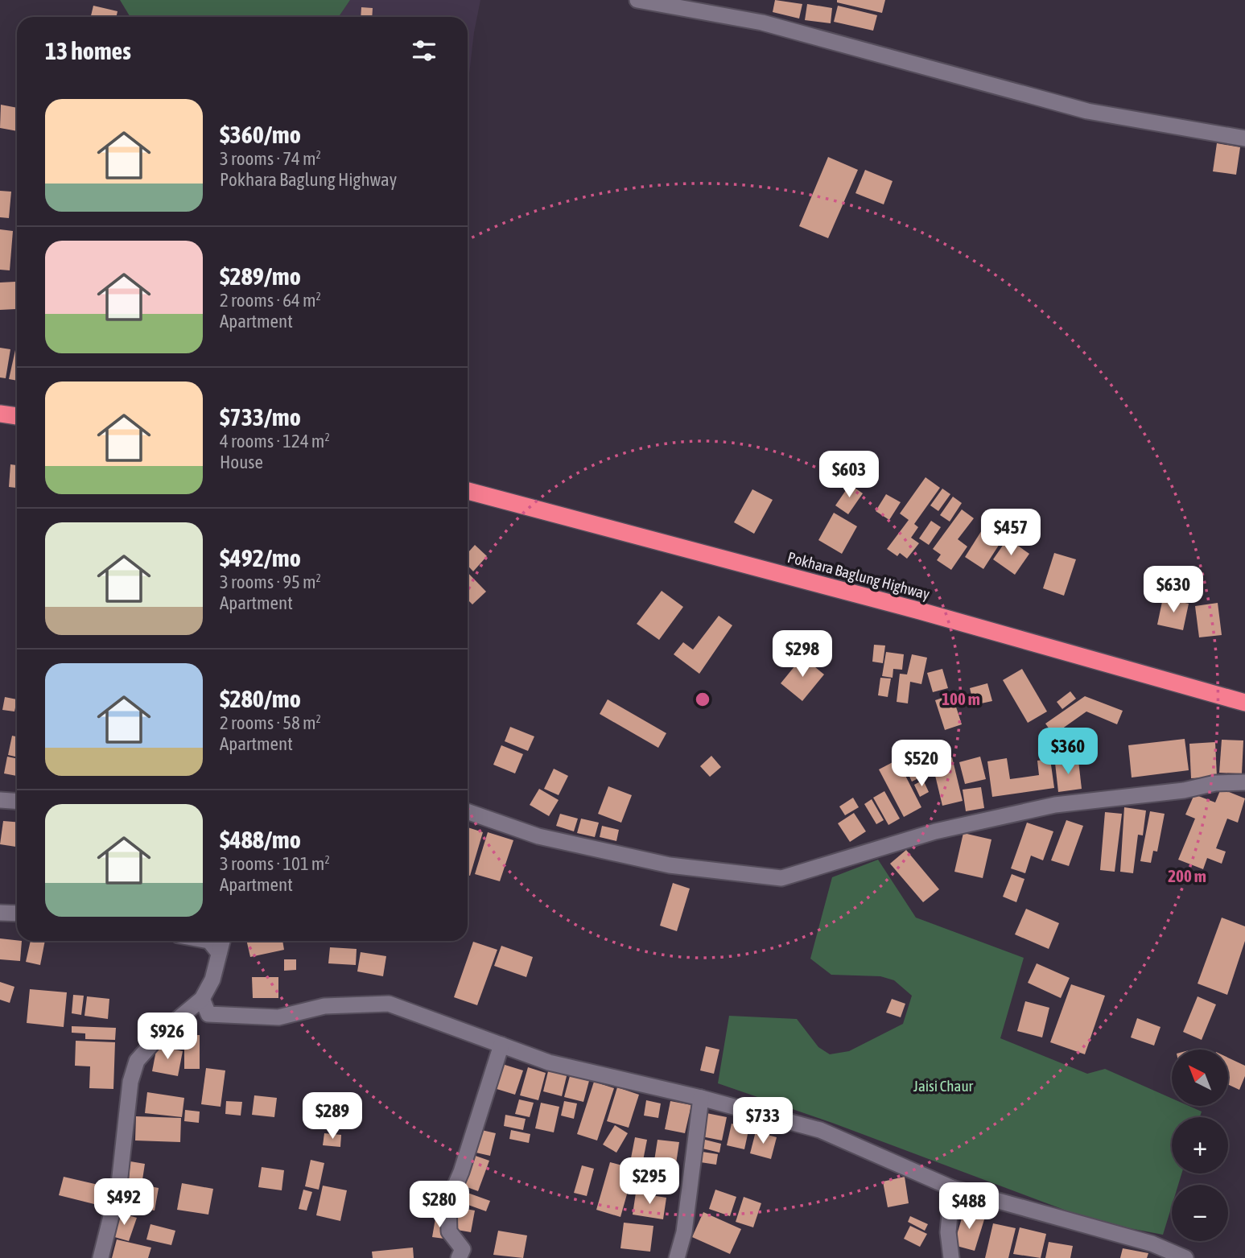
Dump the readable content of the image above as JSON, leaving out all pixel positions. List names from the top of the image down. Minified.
{"streets":{"highway":["Pokhara Baglung Highway"]},"parks":["Jaisi Chaur"],"north":"top left","page":{"heading":"13 homes","list":[{"name":"$360/mo","note":"3 rooms · 74 m² · Pokhara Baglung Highway"},{"name":"$289/mo","note":"2 rooms · 64 m² · Apartment"},{"name":"$733/mo","note":"4 rooms · 124 m² · House"},{"name":"$492/mo","note":"3 rooms · 95 m² · Apartment"},{"name":"$280/mo","note":"2 rooms · 58 m² · Apartment"},{"name":"$488/mo","note":"3 rooms · 101 m² · Apartment"}],"price":["$603","$457","$630","$298","$360","$520","$926","$289","$733","$295","$492","$280","$488"],"map_buttons":["+","−"]},"rings":["100 m","200 m"]}
